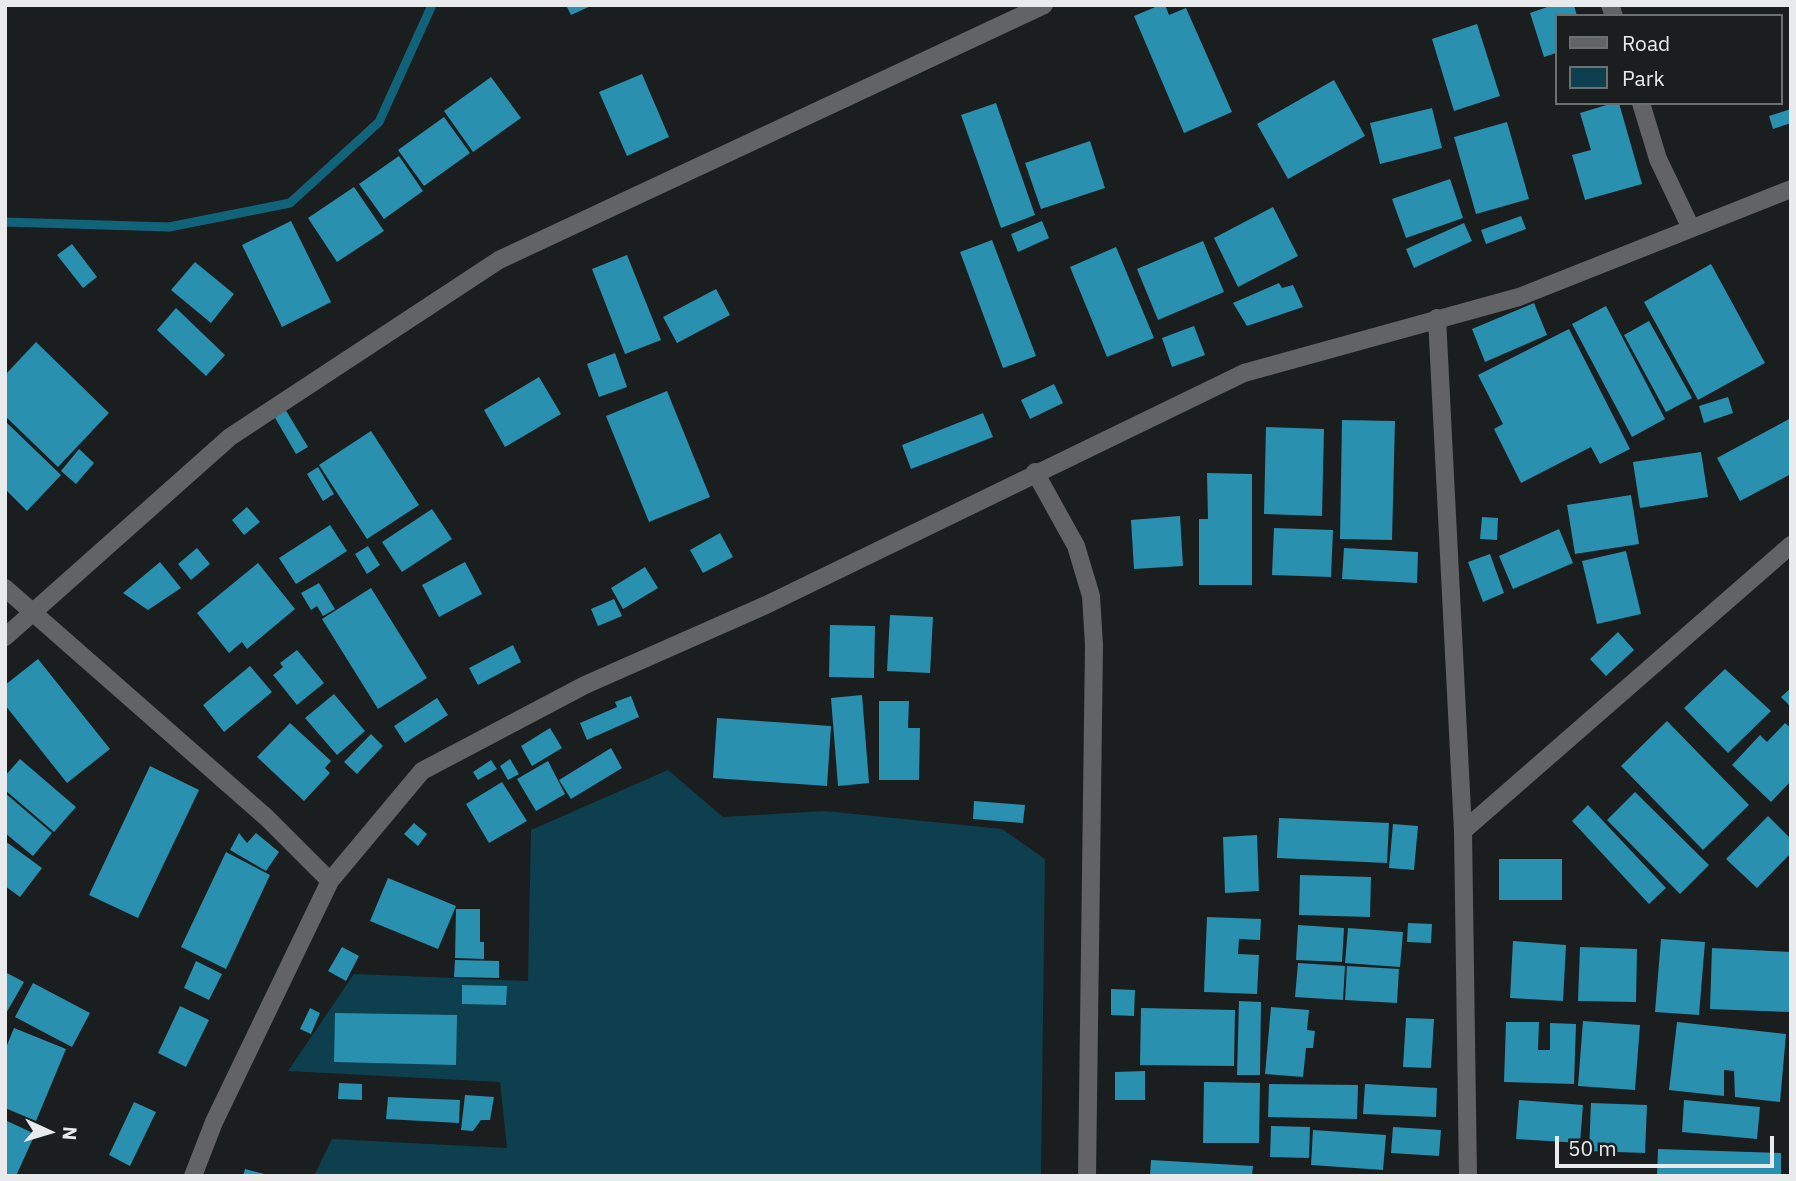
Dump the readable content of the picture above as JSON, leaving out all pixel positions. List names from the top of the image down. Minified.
{"legend":["Road","Park"],"scale_bar":"50 m","north":"right"}
